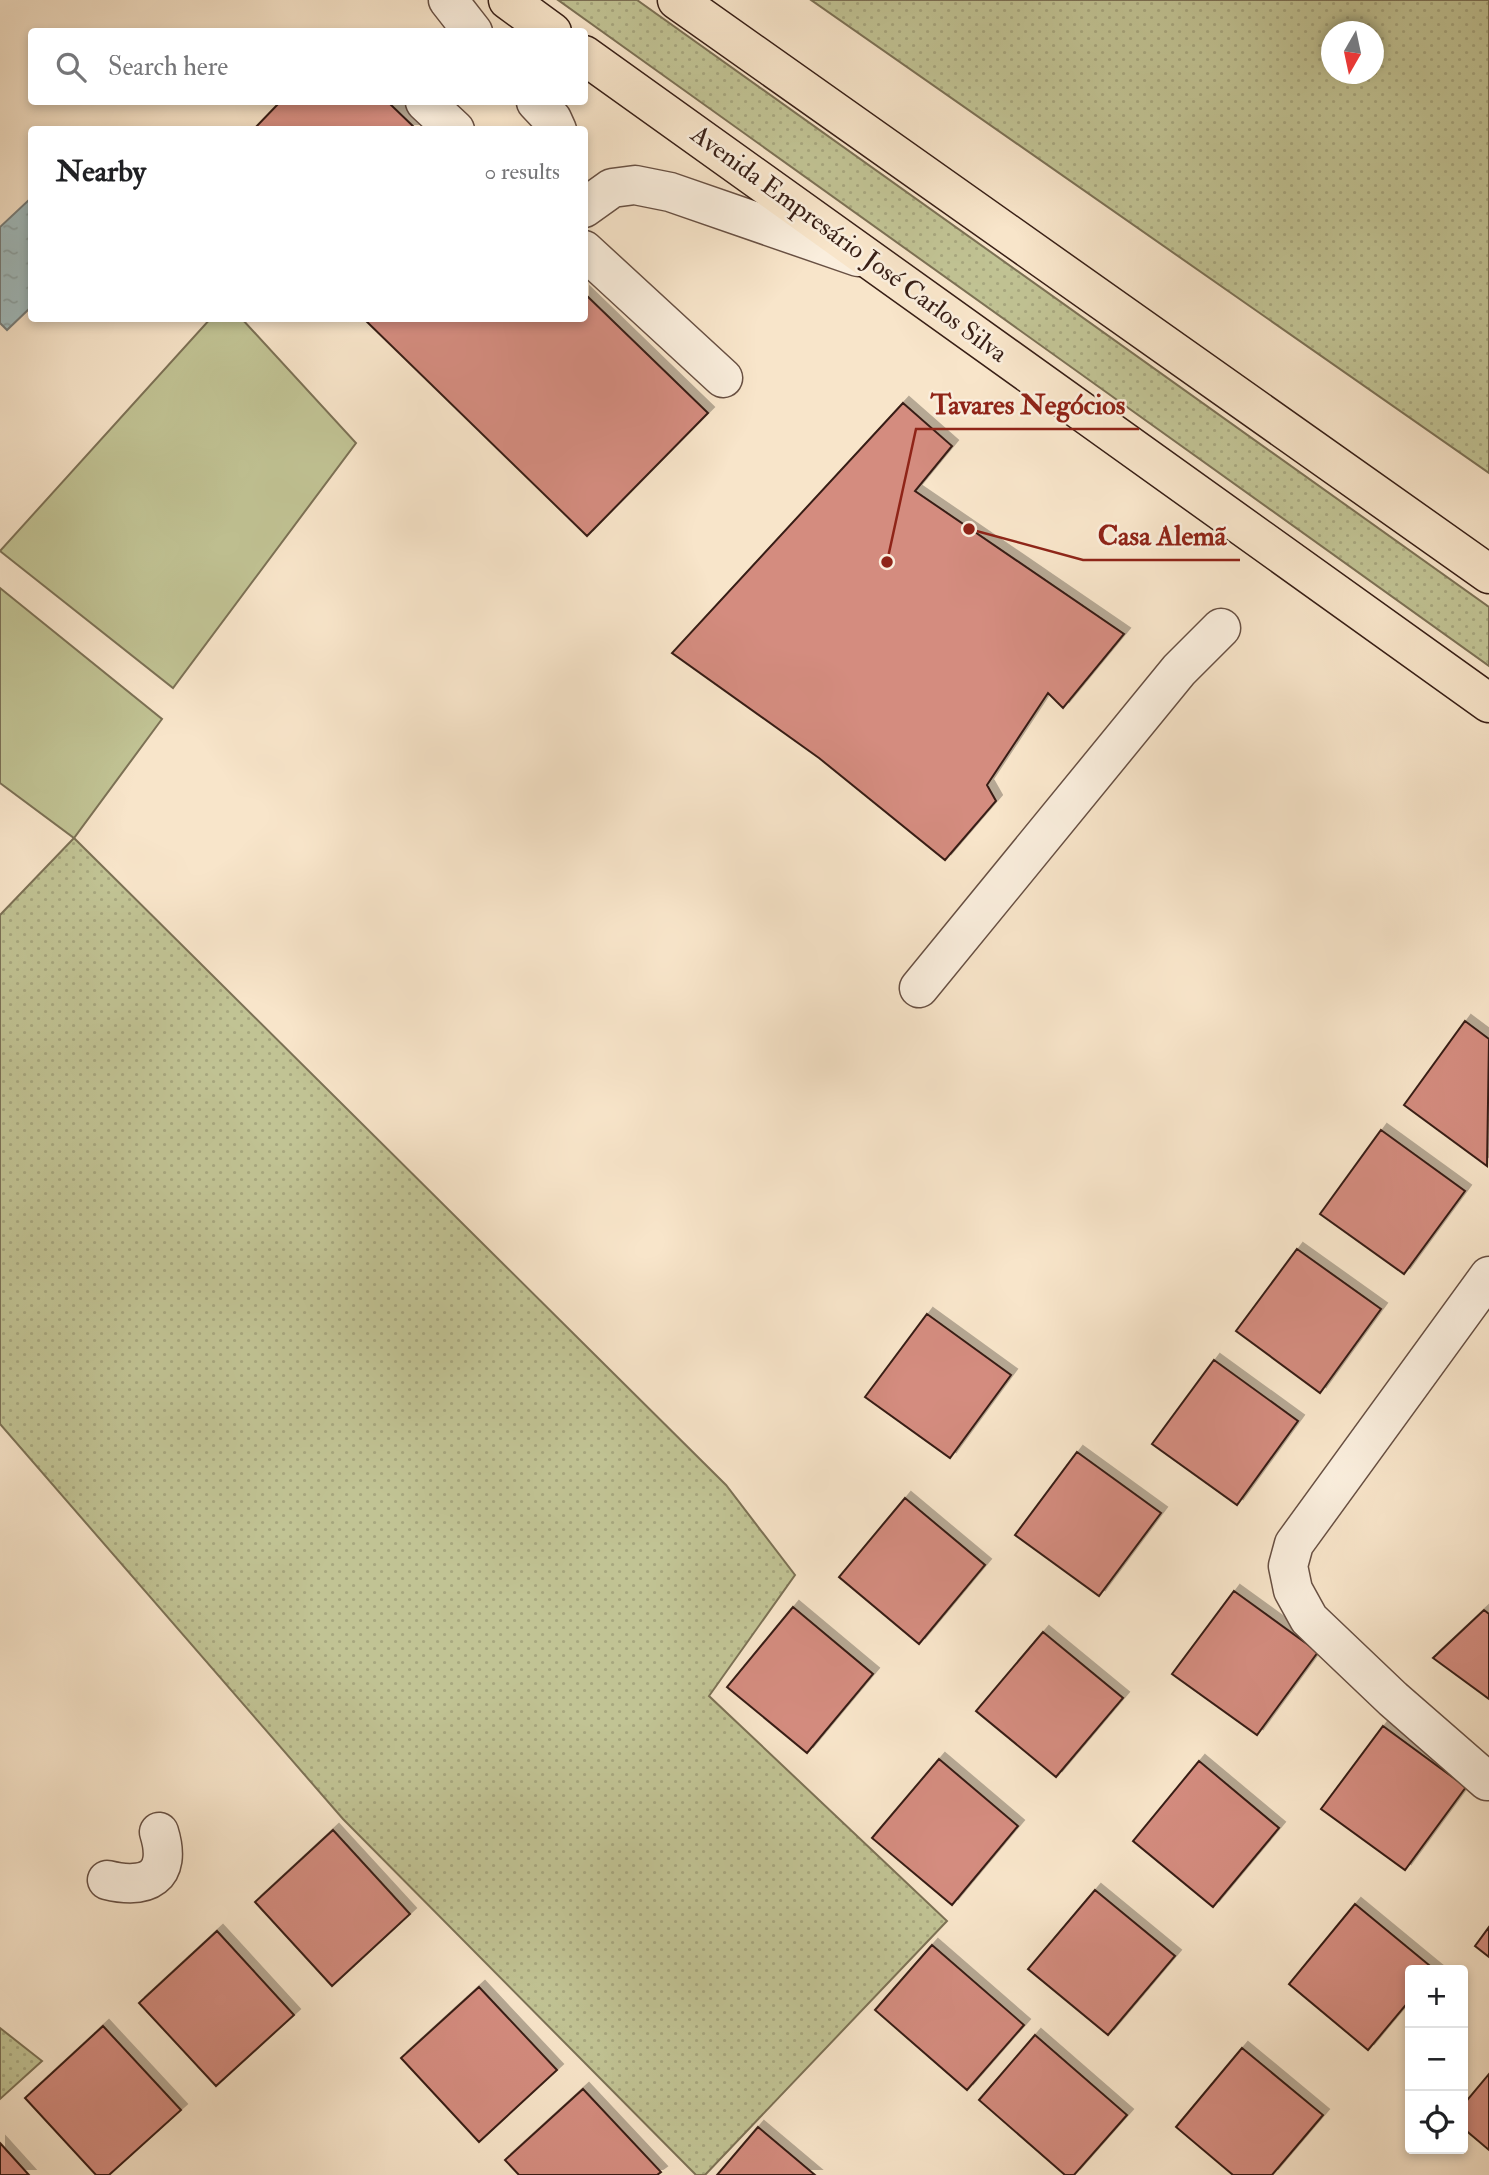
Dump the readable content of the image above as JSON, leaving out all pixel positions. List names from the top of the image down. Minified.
{"streets":{"main road":["Avenida Empresário José Carlos Silva"]},"places":["Casa Alemã","Tavares Negócios"],"north":"bottom","page":{"search":"Search here","heading":["Nearby","0 results"],"map_buttons":["+","−"]}}
